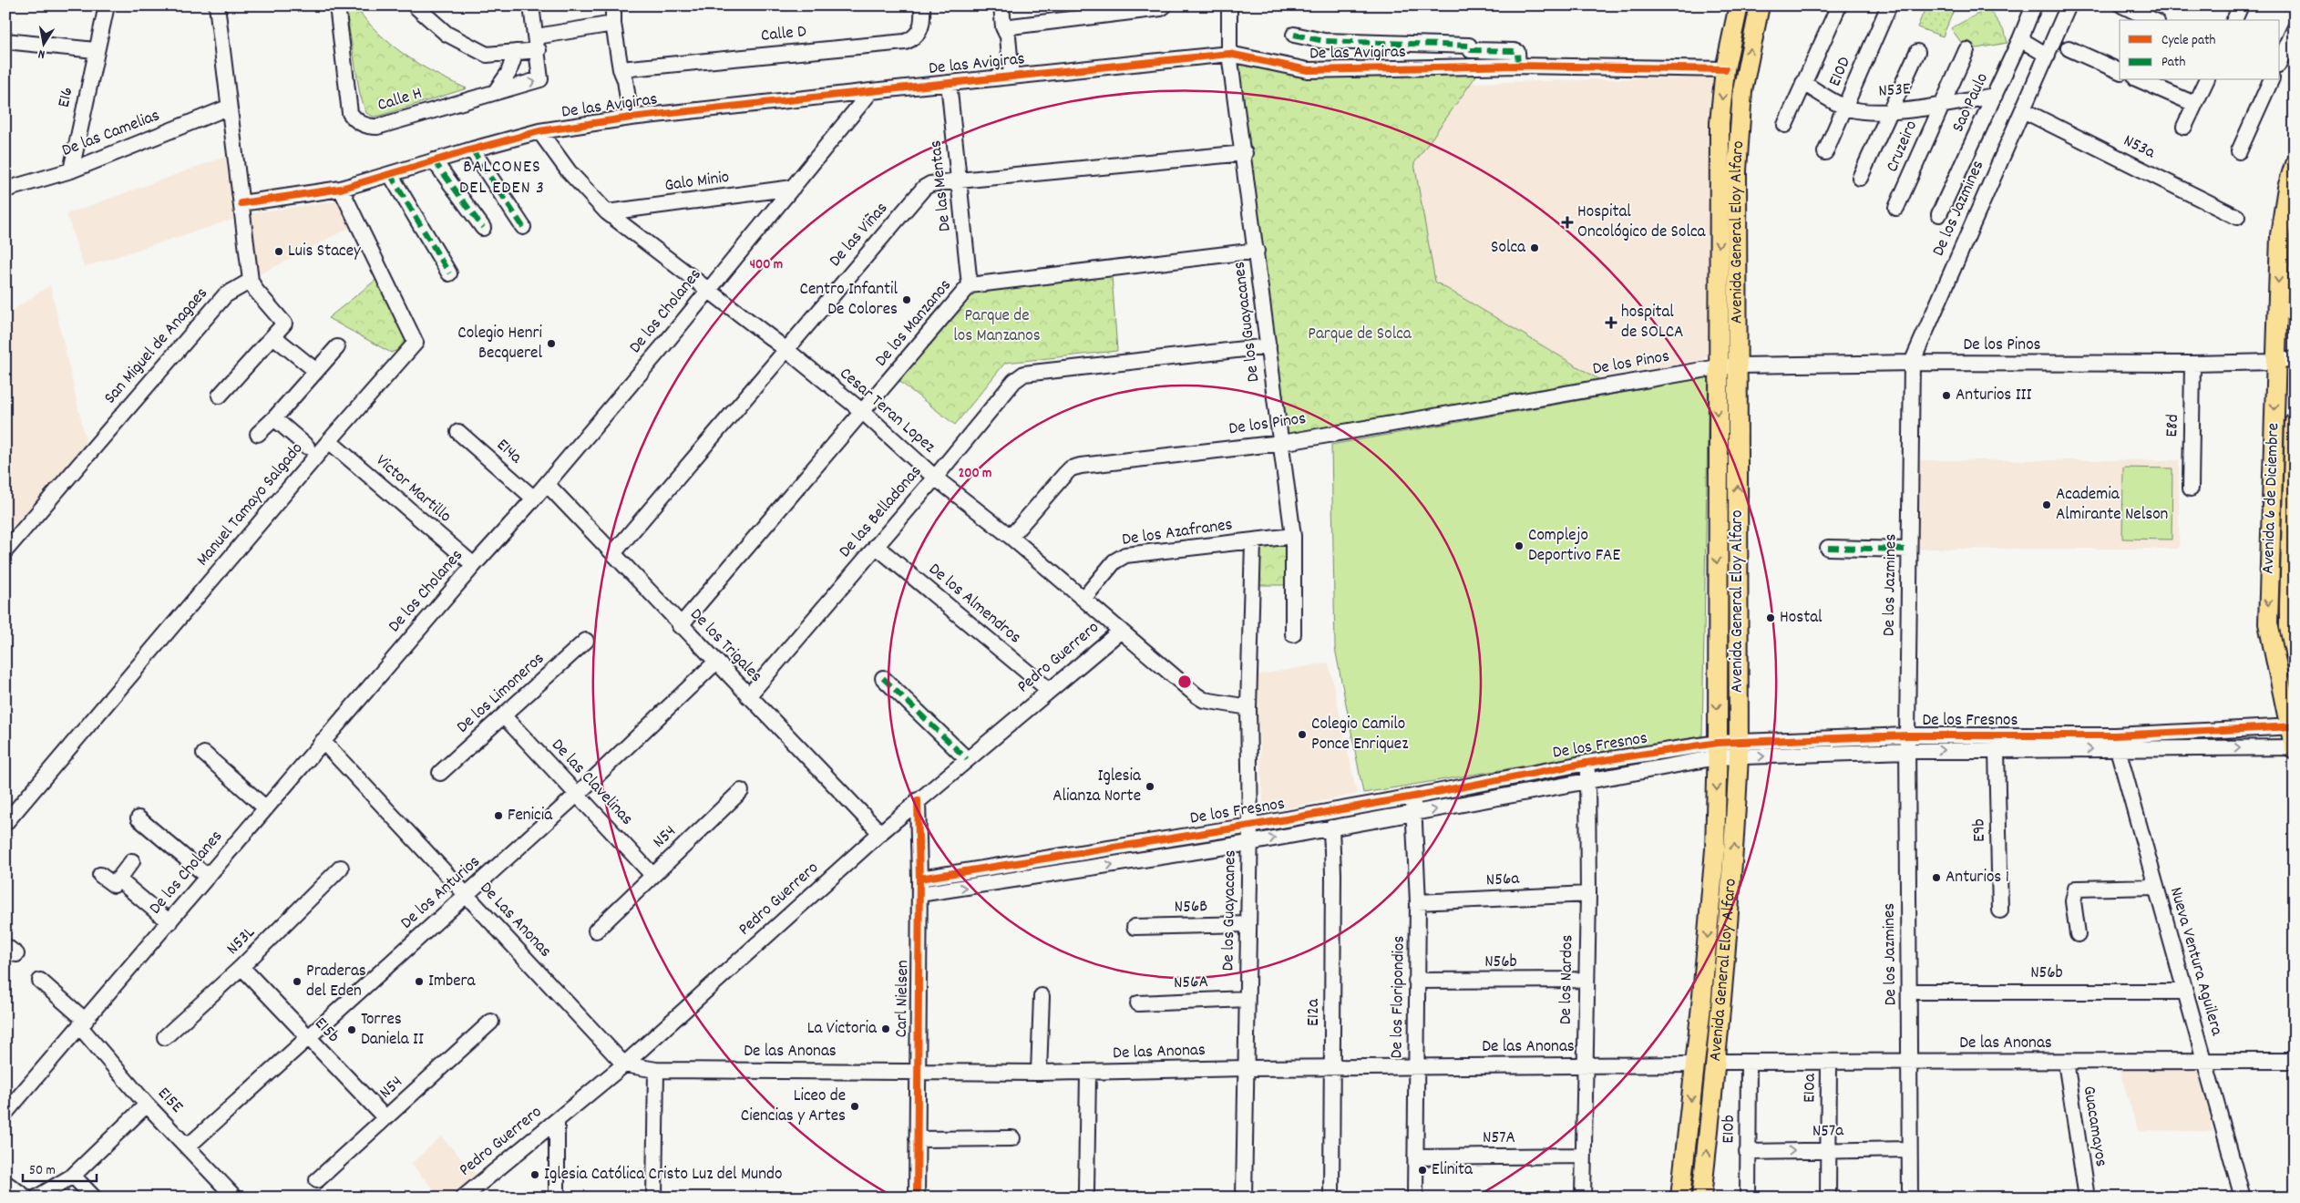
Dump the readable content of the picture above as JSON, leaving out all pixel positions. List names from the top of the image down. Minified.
{"streets":{"main road":["Avenida General Eloy Alfaro","Avenida 6 de Diciembre"],"street":["Calle D","De las Avigiras","E10D","N53E","E16","Calle H","Sao Paulo","De las Camelias","Cruzeiro","N53a","Galo Minio","De las Mentas","De los Jazmines","De las Viñas","De los Cholanes","De los Guayacanes","De los Manzanos","De los Pinos","San Miguel de Anagaes","Cesar Teran Lopez","E8d","E14a","Victor Martillo","Manuel Tamayo Salgado","De las Belladonas","De los Azafranes","De los Almendros","De los Trigales","Pedro Guerrero","De los Limoneros","De los Fresnos","De las Clavelinas","E9b","N54","N56a","De los Anturios","N56B","De Las Anonas","N53L","Nueva Ventura Aguilera","N56b","De los Nardos","N56A","De los Floripondios","Carl Nielsen","E12a","E15b","De las Anonas","E10a","E15E","Guacamayos","E10b","N57a","N57A"]},"crossings":[["De las Avigiras","De las Mentas"],["De las Avigiras","Avenida General Eloy Alfaro"],["De las Avigiras","De los Cholanes"],["De las Avigiras","De los Guayacanes"],["De las Avigiras","Cesar Teran Lopez"],["De las Avigiras","Manuel Tamayo Salgado"],["E10D","N53E"],["N53E","Sao Paulo"],["N53E","Cruzeiro"],["E16","De las Camelias"],["N53a","De los Jazmines"],["Galo Minio","De los Cholanes"],["Galo Minio","Cesar Teran Lopez"],["De las Mentas","De las Viñas"],["De las Mentas","De los Manzanos"],["De los Jazmines","De los Pinos"],["De los Jazmines","De los Fresnos"],["De los Jazmines","N56b"],["De los Jazmines","De las Anonas"],["De los Jazmines","N57a"],["Avenida General Eloy Alfaro","De los Pinos"],["Avenida General Eloy Alfaro","De los Fresnos"],["Avenida General Eloy Alfaro","De las Anonas"],["De las Viñas","De los Guayacanes"],["De las Viñas","Cesar Teran Lopez"],["De las Viñas","De los Trigales"],["De los Cholanes","Cesar Teran Lopez"],["De los Cholanes","E14a"],["De los Cholanes","Victor Martillo"],["De los Cholanes","De los Trigales"],["De los Cholanes","De Las Anonas"],["De los Cholanes","E15E"],["De los Guayacanes","De los Manzanos"],["De los Guayacanes","De los Pinos"],["De los Guayacanes","Cesar Teran Lopez"],["De los Guayacanes","De las Belladonas"],["De los Guayacanes","De los Azafranes"],["De los Guayacanes","De los Fresnos"],["De los Guayacanes","N56B"],["De los Guayacanes","N56A"],["De los Guayacanes","De las Anonas"],["De los Manzanos","Cesar Teran Lopez"],["De los Manzanos","De los Trigales"],["De los Pinos","Cesar Teran Lopez"],["De los Pinos","E8d"],["De los Pinos","Avenida 6 de Diciembre"],["Cesar Teran Lopez","De las Belladonas"],["Cesar Teran Lopez","De los Azafranes"],["Cesar Teran Lopez","Pedro Guerrero"],["Victor Martillo","Manuel Tamayo Salgado"],["Avenida 6 de Diciembre","De los Fresnos"],["De las Belladonas","De los Almendros"],["De las Belladonas","De los Trigales"],["De los Almendros","Pedro Guerrero"],["De los Trigales","Pedro Guerrero"],["De los Trigales","De los Anturios"],["Pedro Guerrero","De Las Anonas"],["Pedro Guerrero","Carl Nielsen"],["Pedro Guerrero","De las Anonas"],["De los Limoneros","De las Clavelinas"],["De los Fresnos","E9b"],["De los Fresnos","Nueva Ventura Aguilera"],["De los Fresnos","De los Nardos"],["De los Fresnos","De los Floripondios"],["De los Fresnos","Carl Nielsen"],["De los Fresnos","E12a"],["De las Clavelinas","N54"],["De las Clavelinas","De los Anturios"],["N54","E15b"],["N56a","De los Nardos"],["N56a","De los Floripondios"],["De los Anturios","De Las Anonas"],["De los Anturios","E15b"],["De los Anturios","E15E"],["De Las Anonas","De las Anonas"],["N53L","E15b"],["Nueva Ventura Aguilera","N56b"],["Nueva Ventura Aguilera","De las Anonas"],["N56b","De los Nardos"],["N56b","De los Floripondios"],["De los Nardos","De las Anonas"],["De los Nardos","N57A"],["De los Floripondios","De las Anonas"],["De los Floripondios","N57A"],["Carl Nielsen","De las Anonas"],["E12a","De las Anonas"],["De las Anonas","E10a"],["De las Anonas","Guacamayos"],["De las Anonas","E10b"],["E10a","N57a"],["E10b","N57a"]],"one_way":["N57a"],"districts":["BALCONES DEL EDEN 3"],"parks":["Parque de los Manzanos","Parque de Solca"],"places":{"health":["Hospital Oncológico de Solca","hospital de SOLCA"],"other":["Solca","Luis Stacey","Centro Infantil De Colores","Colegio Henri Becquerel","Anturios III","Academia Almirante Nelson","Complejo Deportivo FAE","Hostal","Colegio Camilo Ponce Enriquez","Iglesia Alianza Norte","Fenicia","Anturios 1","Praderas del Eden","Imbera","La Victoria","Torres Daniela II","Liceo de Ciencias y Artes","Elinita","Iglesia Católica Cristo Luz del Mundo"]},"legend":["Cycle path","Path"],"scale_bar":"50 m","north":"bottom","rings":["400 m","200 m"]}
